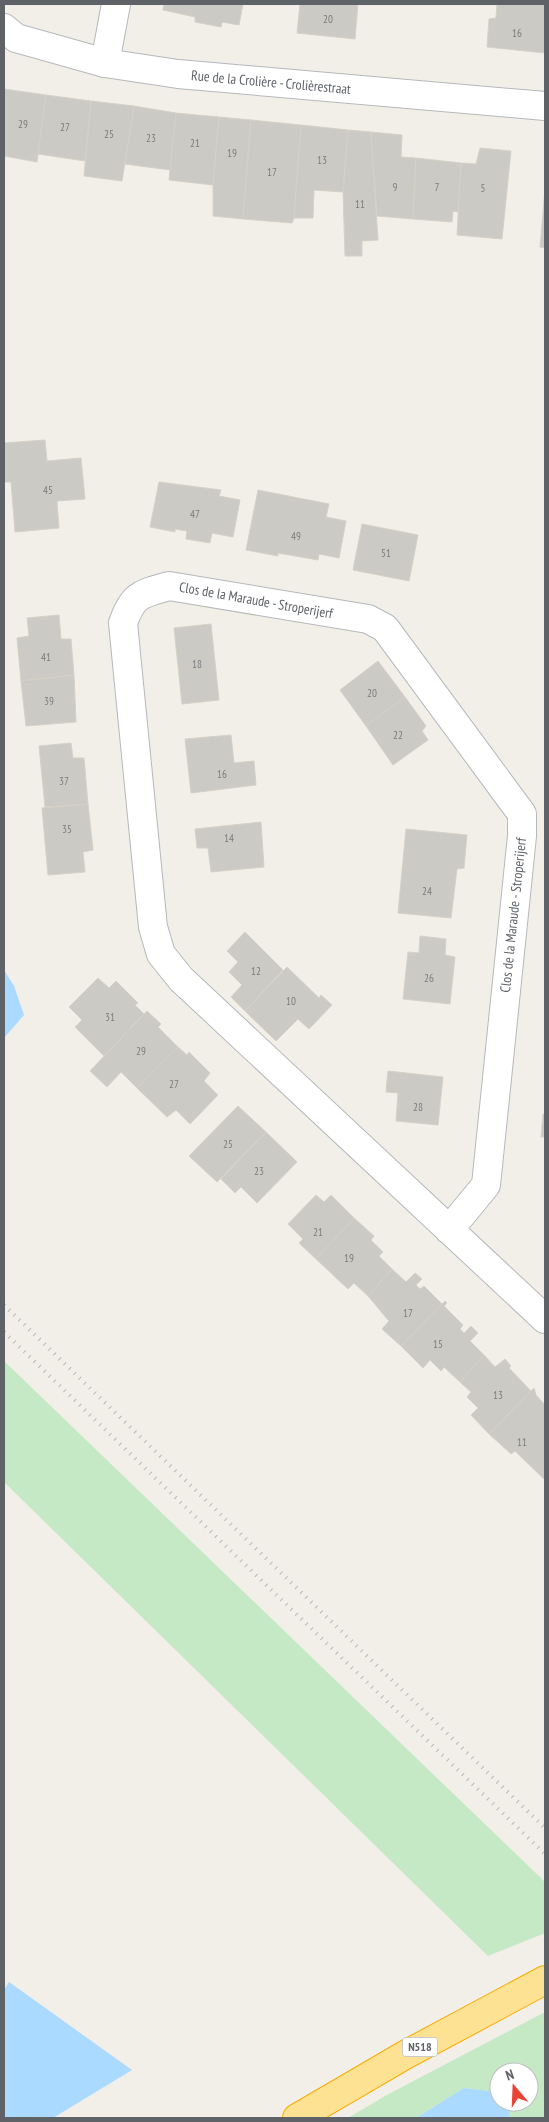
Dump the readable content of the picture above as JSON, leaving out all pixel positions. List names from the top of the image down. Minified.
{"streets":{"highway":["N518"],"street":["Rue de la Crolière - Crolièrestraat","Clos de la Maraude - Stroperijerf"]},"house_numbers":["20","16","29","27","25","23","21","19","13","17","9","7","5","11","45","47","49","51","41","18","20","39","22","16","37","35","14","24","12","26","10","31","29","27","28","25","23","21","19","17","15","13","11"],"north":"top"}
